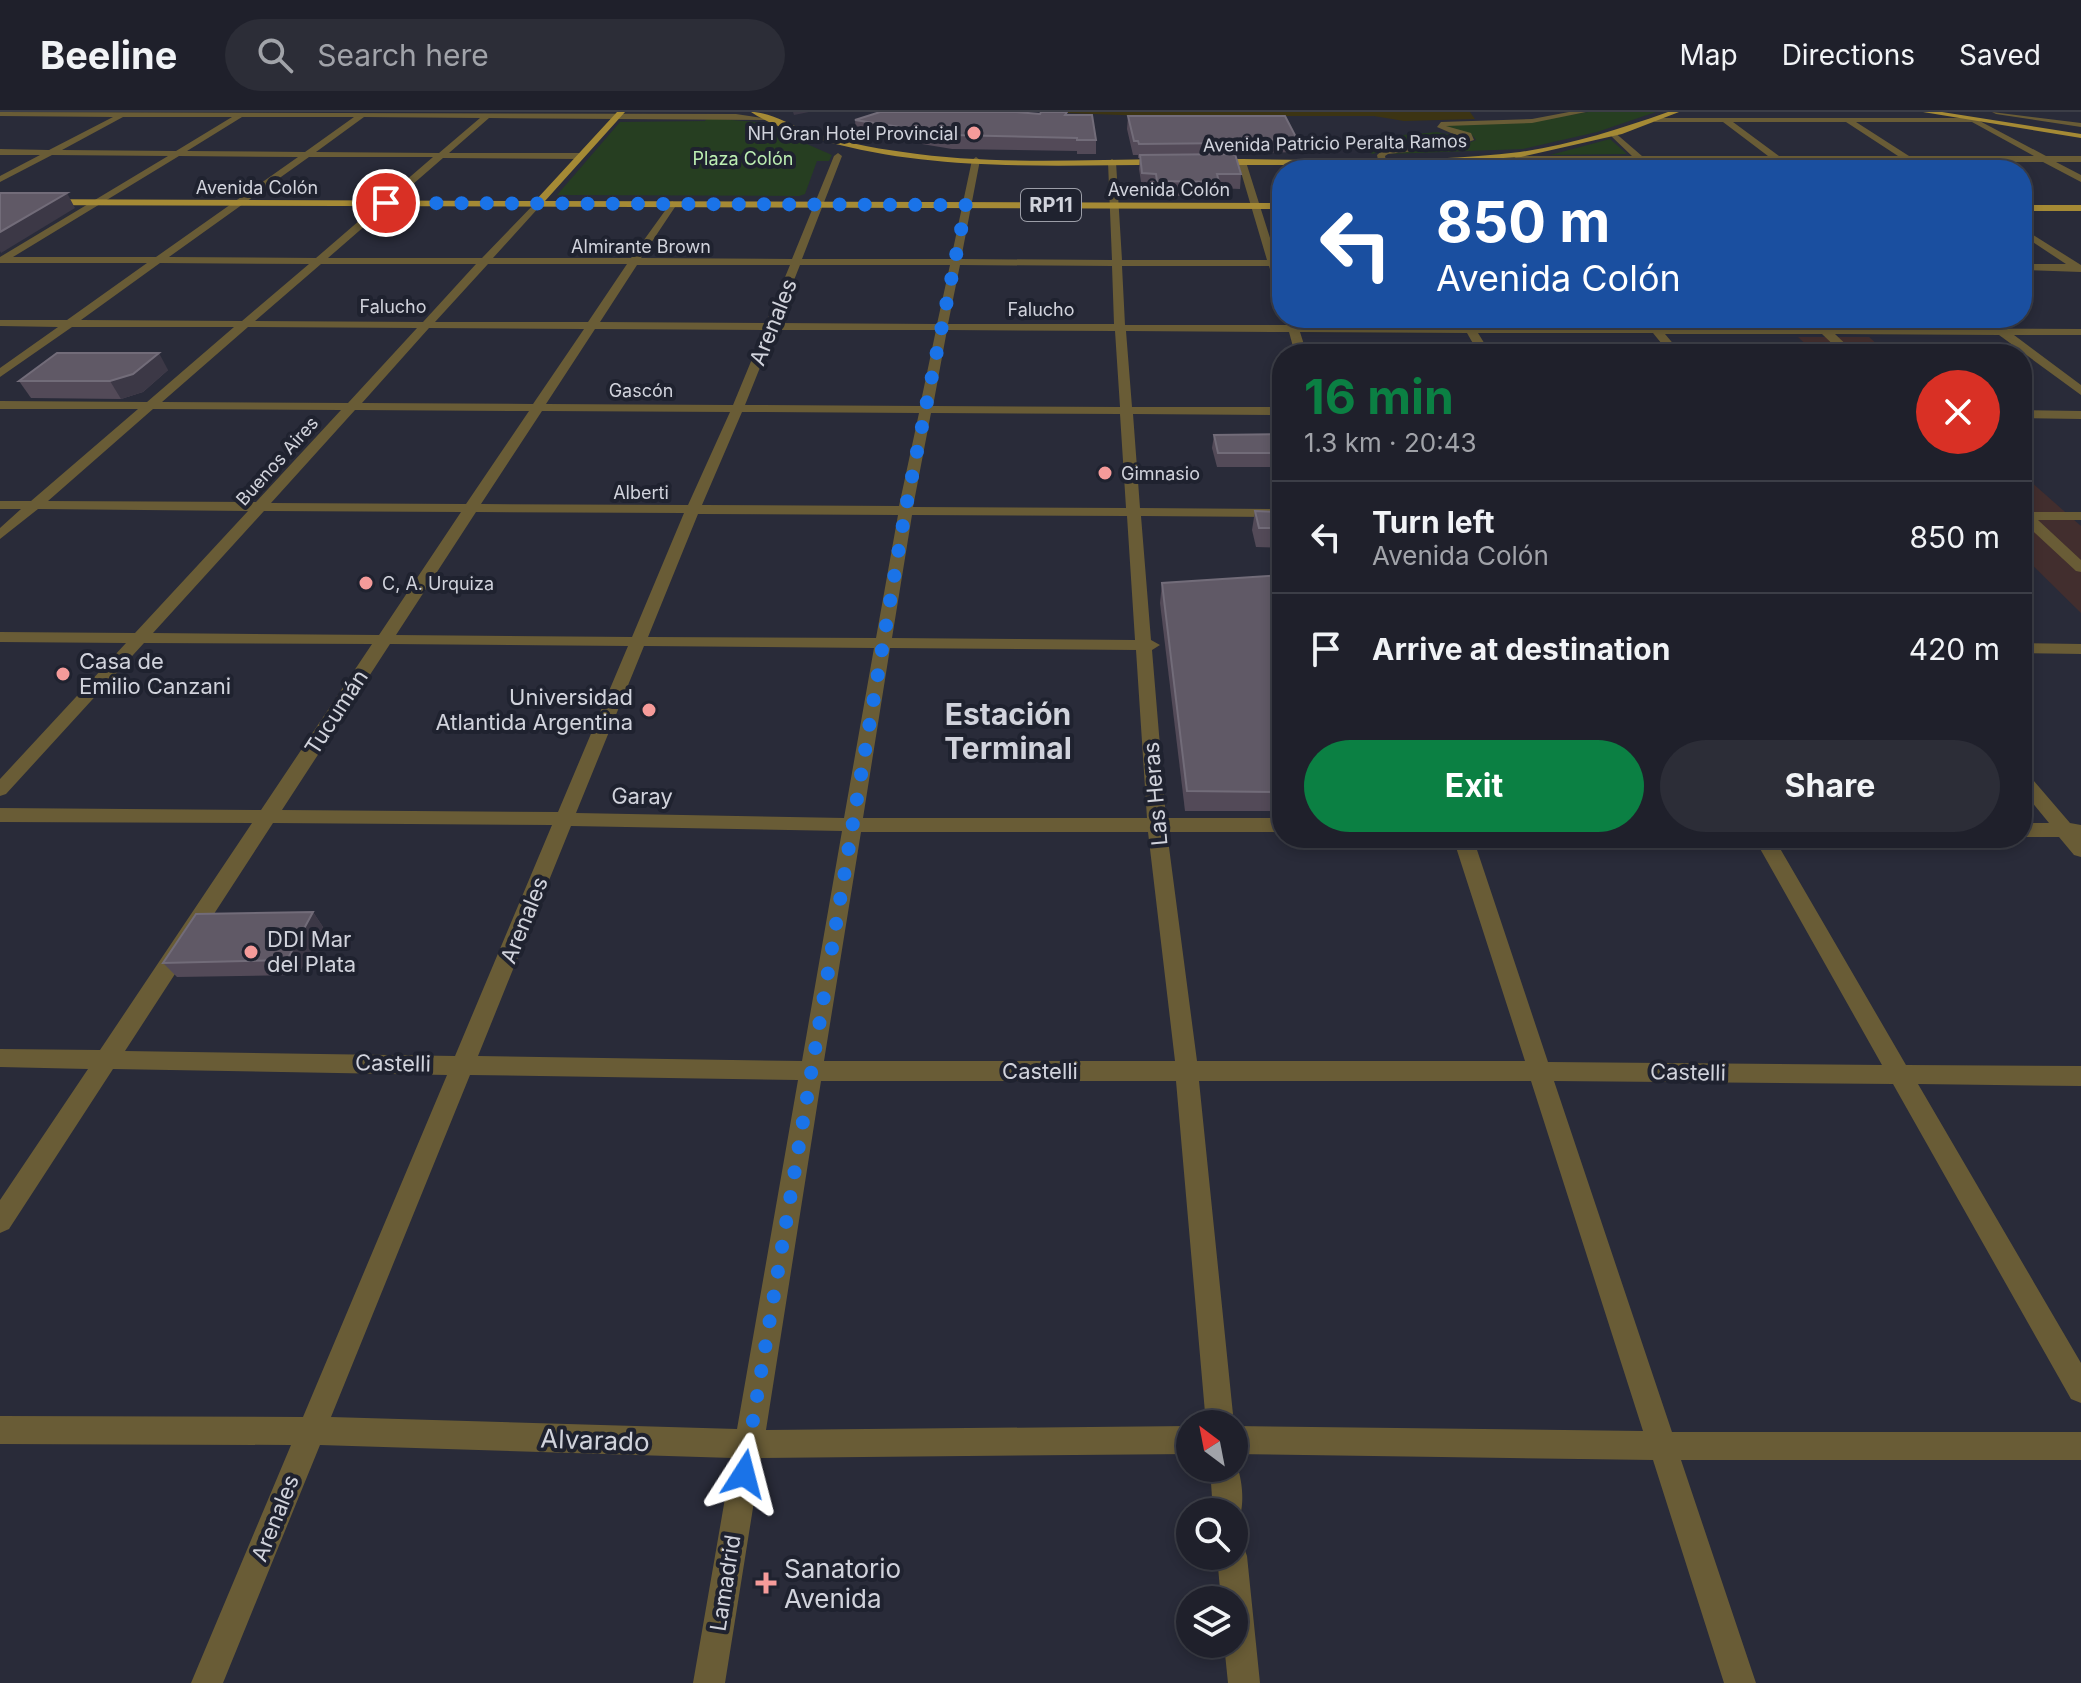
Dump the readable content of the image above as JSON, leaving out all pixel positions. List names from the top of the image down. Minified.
{"streets":{"main road":["Avenida Patricio Peralta Ramos","Avenida Colón","RP11","Buenos Aires"],"street":["Almirante Brown","Falucho","Arenales","Gascón","Alberti","Tucumán","Las Heras","Garay","Castelli","Alvarado","Lamadrid"]},"crossings":[["Avenida Patricio Peralta Ramos","RP11"],["Avenida Patricio Peralta Ramos","Las Heras"],["Avenida Patricio Peralta Ramos","Lamadrid"],["Avenida Colón","Arenales"],["Avenida Colón","Buenos Aires"],["Avenida Colón","Tucumán"],["Avenida Colón","Las Heras"],["Avenida Colón","Lamadrid"],["RP11","Arenales"],["Almirante Brown","Arenales"],["Almirante Brown","Buenos Aires"],["Almirante Brown","Tucumán"],["Almirante Brown","Las Heras"],["Almirante Brown","Lamadrid"],["Falucho","Arenales"],["Falucho","Buenos Aires"],["Falucho","Tucumán"],["Falucho","Las Heras"],["Falucho","Lamadrid"],["Arenales","Gascón"],["Arenales","Alberti"],["Arenales","Garay"],["Arenales","Castelli"],["Arenales","Alvarado"],["Gascón","Buenos Aires"],["Gascón","Tucumán"],["Gascón","Las Heras"],["Gascón","Lamadrid"],["Buenos Aires","Alberti"],["Alberti","Tucumán"],["Alberti","Las Heras"],["Alberti","Lamadrid"],["Tucumán","Garay"],["Tucumán","Castelli"],["Las Heras","Garay"],["Las Heras","Castelli"],["Garay","Lamadrid"],["Castelli","Lamadrid"],["Alvarado","Lamadrid"]],"districts":["Estación Terminal"],"parks":["Plaza Colón"],"places":{"other":["NH Gran Hotel Provincial","Gimnasio","C, A. Urquiza","Casa de Emilio Canzani","Universidad Atlantida Argentina","DDI Mar del Plata"],"health":["Sanatorio Avenida"]},"north":"top left","page":{"header":"Beeline","search":"Search here","nav":["Map","Directions","Saved"],"turn":["850 m","Avenida Colón"],"heading":["16 min","1.3 km · 20:43"],"list":[{"name":"Turn left","note":"Avenida Colón","value":"850 m"},{"name":"Arrive at destination","value":"420 m"}],"buttons":["Exit","Share"]}}
